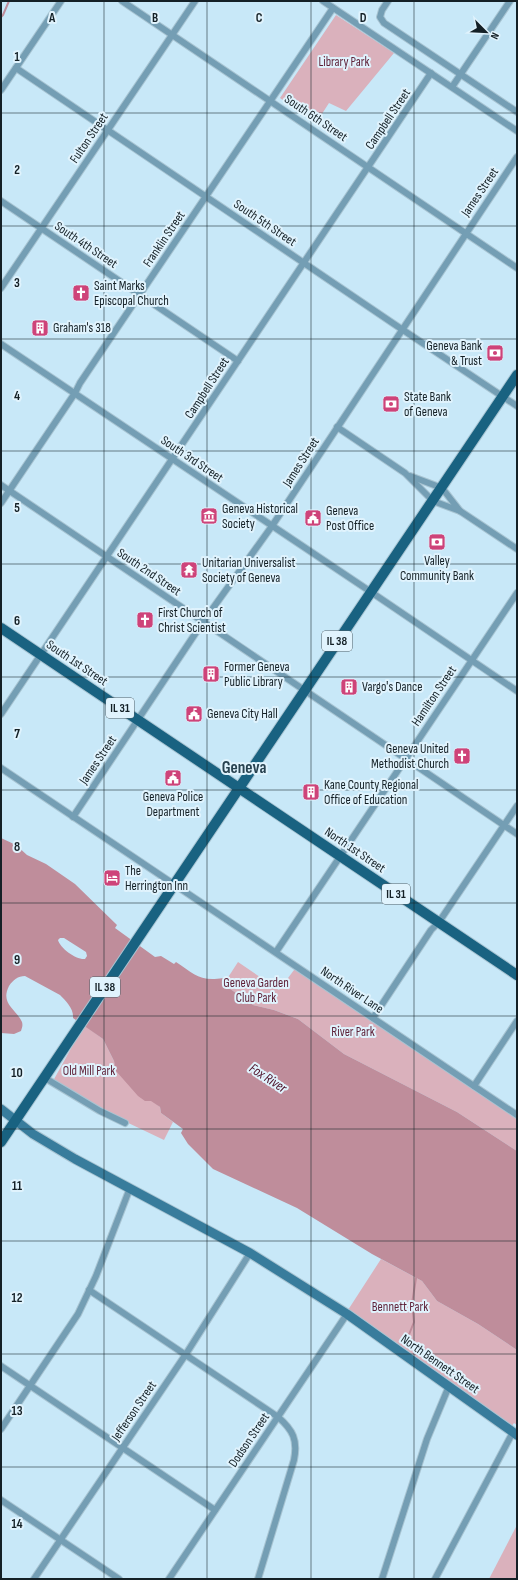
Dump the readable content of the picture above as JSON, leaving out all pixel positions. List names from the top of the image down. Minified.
{"streets":{"main road":["IL 38","South 1st Street","IL 31","North 1st Street","North Bennett Street"],"street":["South 6th Street","Campbell Street","Fulton Street","James Street","South 5th Street","Franklin Street","South 4th Street","South 3rd Street","South 2nd Street","Hamilton Street","North River Lane","Jefferson Street","Dodson Street"]},"crossings":[["South 6th Street","Campbell Street"],["South 6th Street","Fulton Street"],["South 6th Street","James Street"],["South 6th Street","Franklin Street"],["Campbell Street","South 5th Street"],["Campbell Street","South 4th Street"],["Campbell Street","South 3rd Street"],["Campbell Street","South 2nd Street"],["Campbell Street","South 1st Street"],["Fulton Street","South 5th Street"],["Fulton Street","South 4th Street"],["James Street","South 5th Street"],["James Street","South 3rd Street"],["James Street","South 2nd Street"],["James Street","South 1st Street"],["James Street","North River Lane"],["South 5th Street","Franklin Street"],["South 5th Street","IL 38"],["Franklin Street","South 4th Street"],["Franklin Street","South 3rd Street"],["Franklin Street","South 2nd Street"],["South 3rd Street","IL 38"],["South 3rd Street","Hamilton Street"],["South 2nd Street","IL 38"],["South 2nd Street","Hamilton Street"],["IL 38","South 1st Street"],["IL 38","North 1st Street"],["IL 38","North River Lane"],["IL 38","North Bennett Street"],["South 1st Street","North 1st Street"],["Hamilton Street","North 1st Street"],["Hamilton Street","North River Lane"],["North Bennett Street","Jefferson Street"],["North Bennett Street","Dodson Street"]],"districts":["Geneva"],"water":["Fox River"],"parks":["Library Park","Geneva Garden Club Park","River Park","Old Mill Park","Bennett Park"],"places":{"church":["Saint Marks Episcopal Church","First Church of Christ Scientist","Geneva United Methodist Church"],"building":["Graham's 318","Former Geneva Public Library","Vargo's Dance","Kane County Regional Office of Education"],"bank":["Geneva Bank & Trust","State Bank of Geneva","Valley Community Bank"],"museum":["Geneva Historical Society"],"public building":["Geneva Post Office","Geneva City Hall","Geneva Police Department"],"temple":["Unitarian Universalist Society of Geneva"],"hotel":["The Herrington Inn"]},"north":"bottom right","grid":{"columns":["A","B","C","D"],"rows":["1","2","3","4","5","6","7","8","9","10","11","12","13","14"]}}
